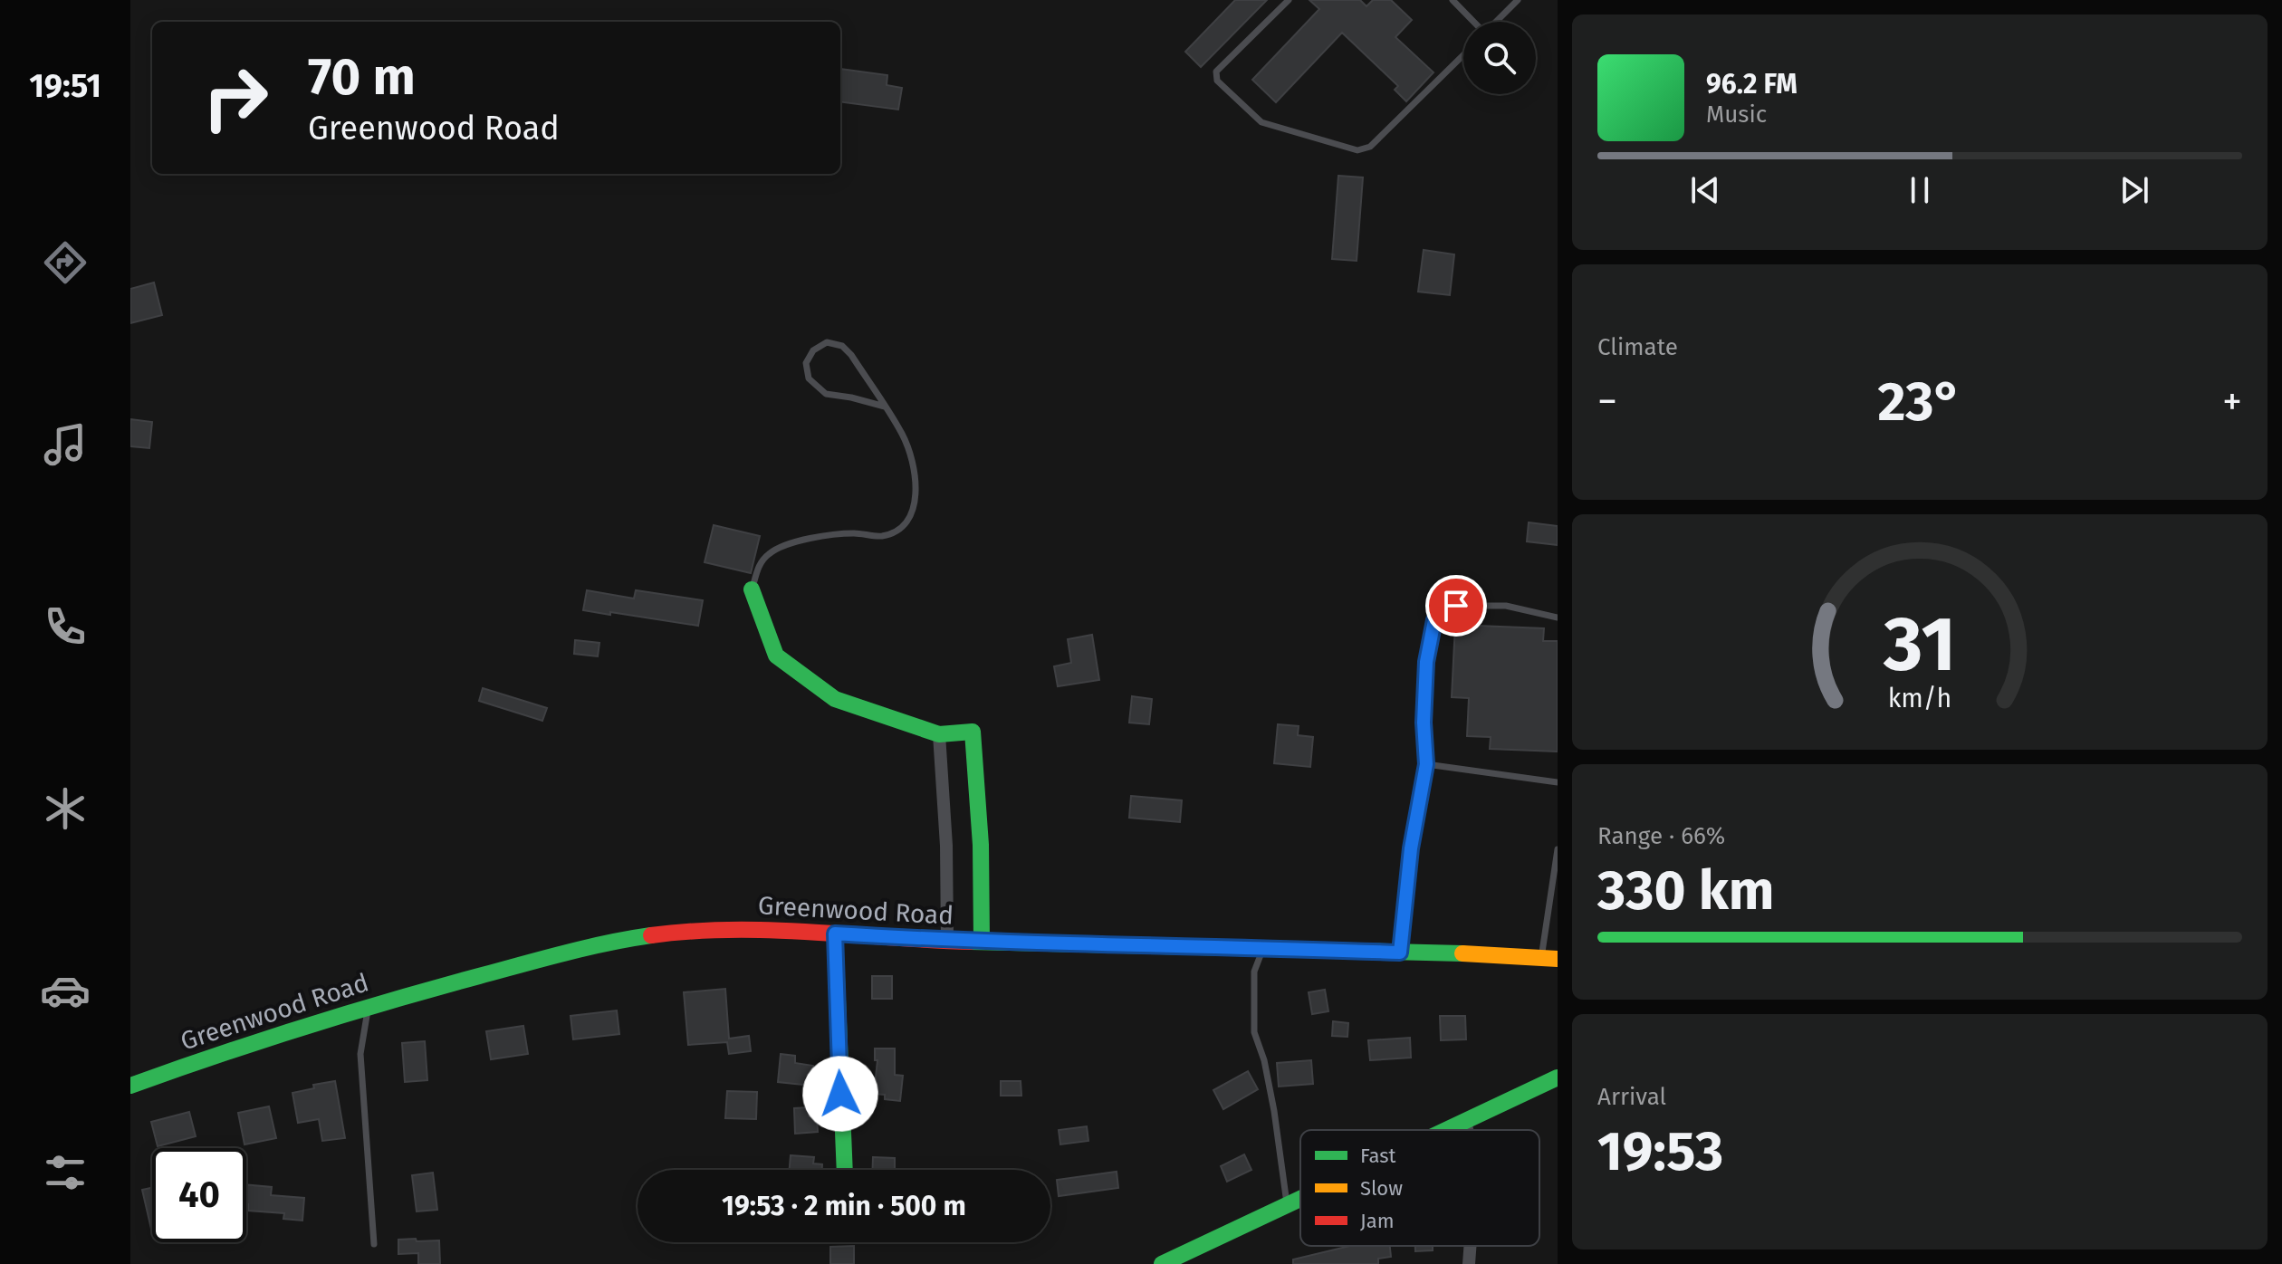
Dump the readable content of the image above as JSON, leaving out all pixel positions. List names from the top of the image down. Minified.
{"streets":{"street":["Greenwood Road"]},"legend":["Fast","Slow","Jam"],"page":{"tabs":"19:51","turn":["70 m","Greenwood Road"],"song":["96.2 FM","Music"],"tile":["Climate",["Range · 66%","330 km"],["Arrival","19:53"]],"heat":["−","23°","+"],"limit":"40","trip":"19:53 · 2 min · 500 m","gauge":["31","km/h"]}}
